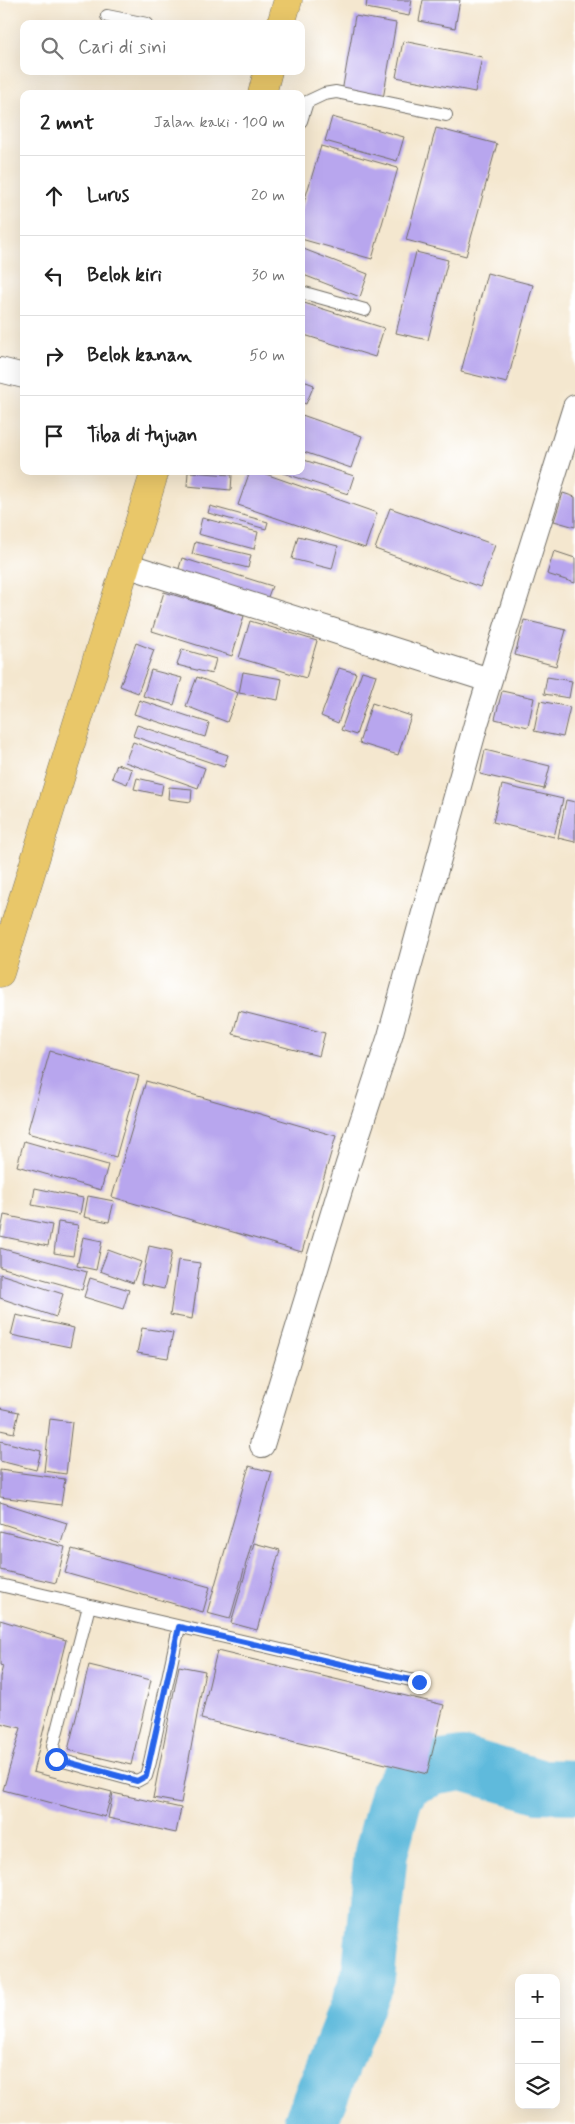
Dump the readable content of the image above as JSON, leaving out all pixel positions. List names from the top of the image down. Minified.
{"page":{"search":"Cari di sini","heading":["2 mnt","Jalan kaki · 100 m"],"list":[["Lurus","20 m"],["Belok kiri","30 m"],["Belok kanan","50 m"],"Tiba di tujuan"],"map_buttons":["+","−"]}}
